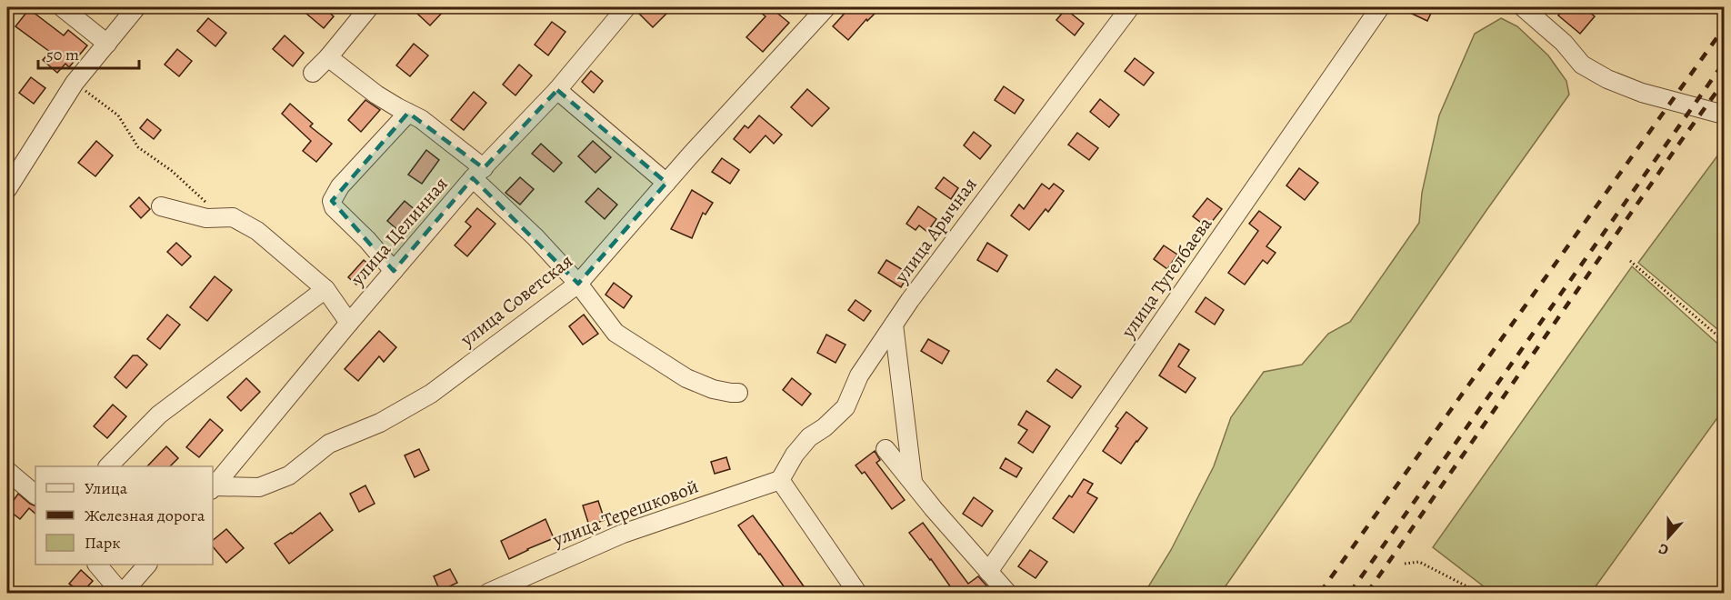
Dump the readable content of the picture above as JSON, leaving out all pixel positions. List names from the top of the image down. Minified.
{"streets":{"street":["улица Арычная","улица Целинная","улица Тугелбаева","улица Советская","улица Терешковой"]},"crossings":[["улица Арычная","улица Терешковой"],["улица Целинная","улица Советская"]],"legend":["Улица","Железная дорога","Парк"],"scale_bar":"50 m","north":"bottom"}
